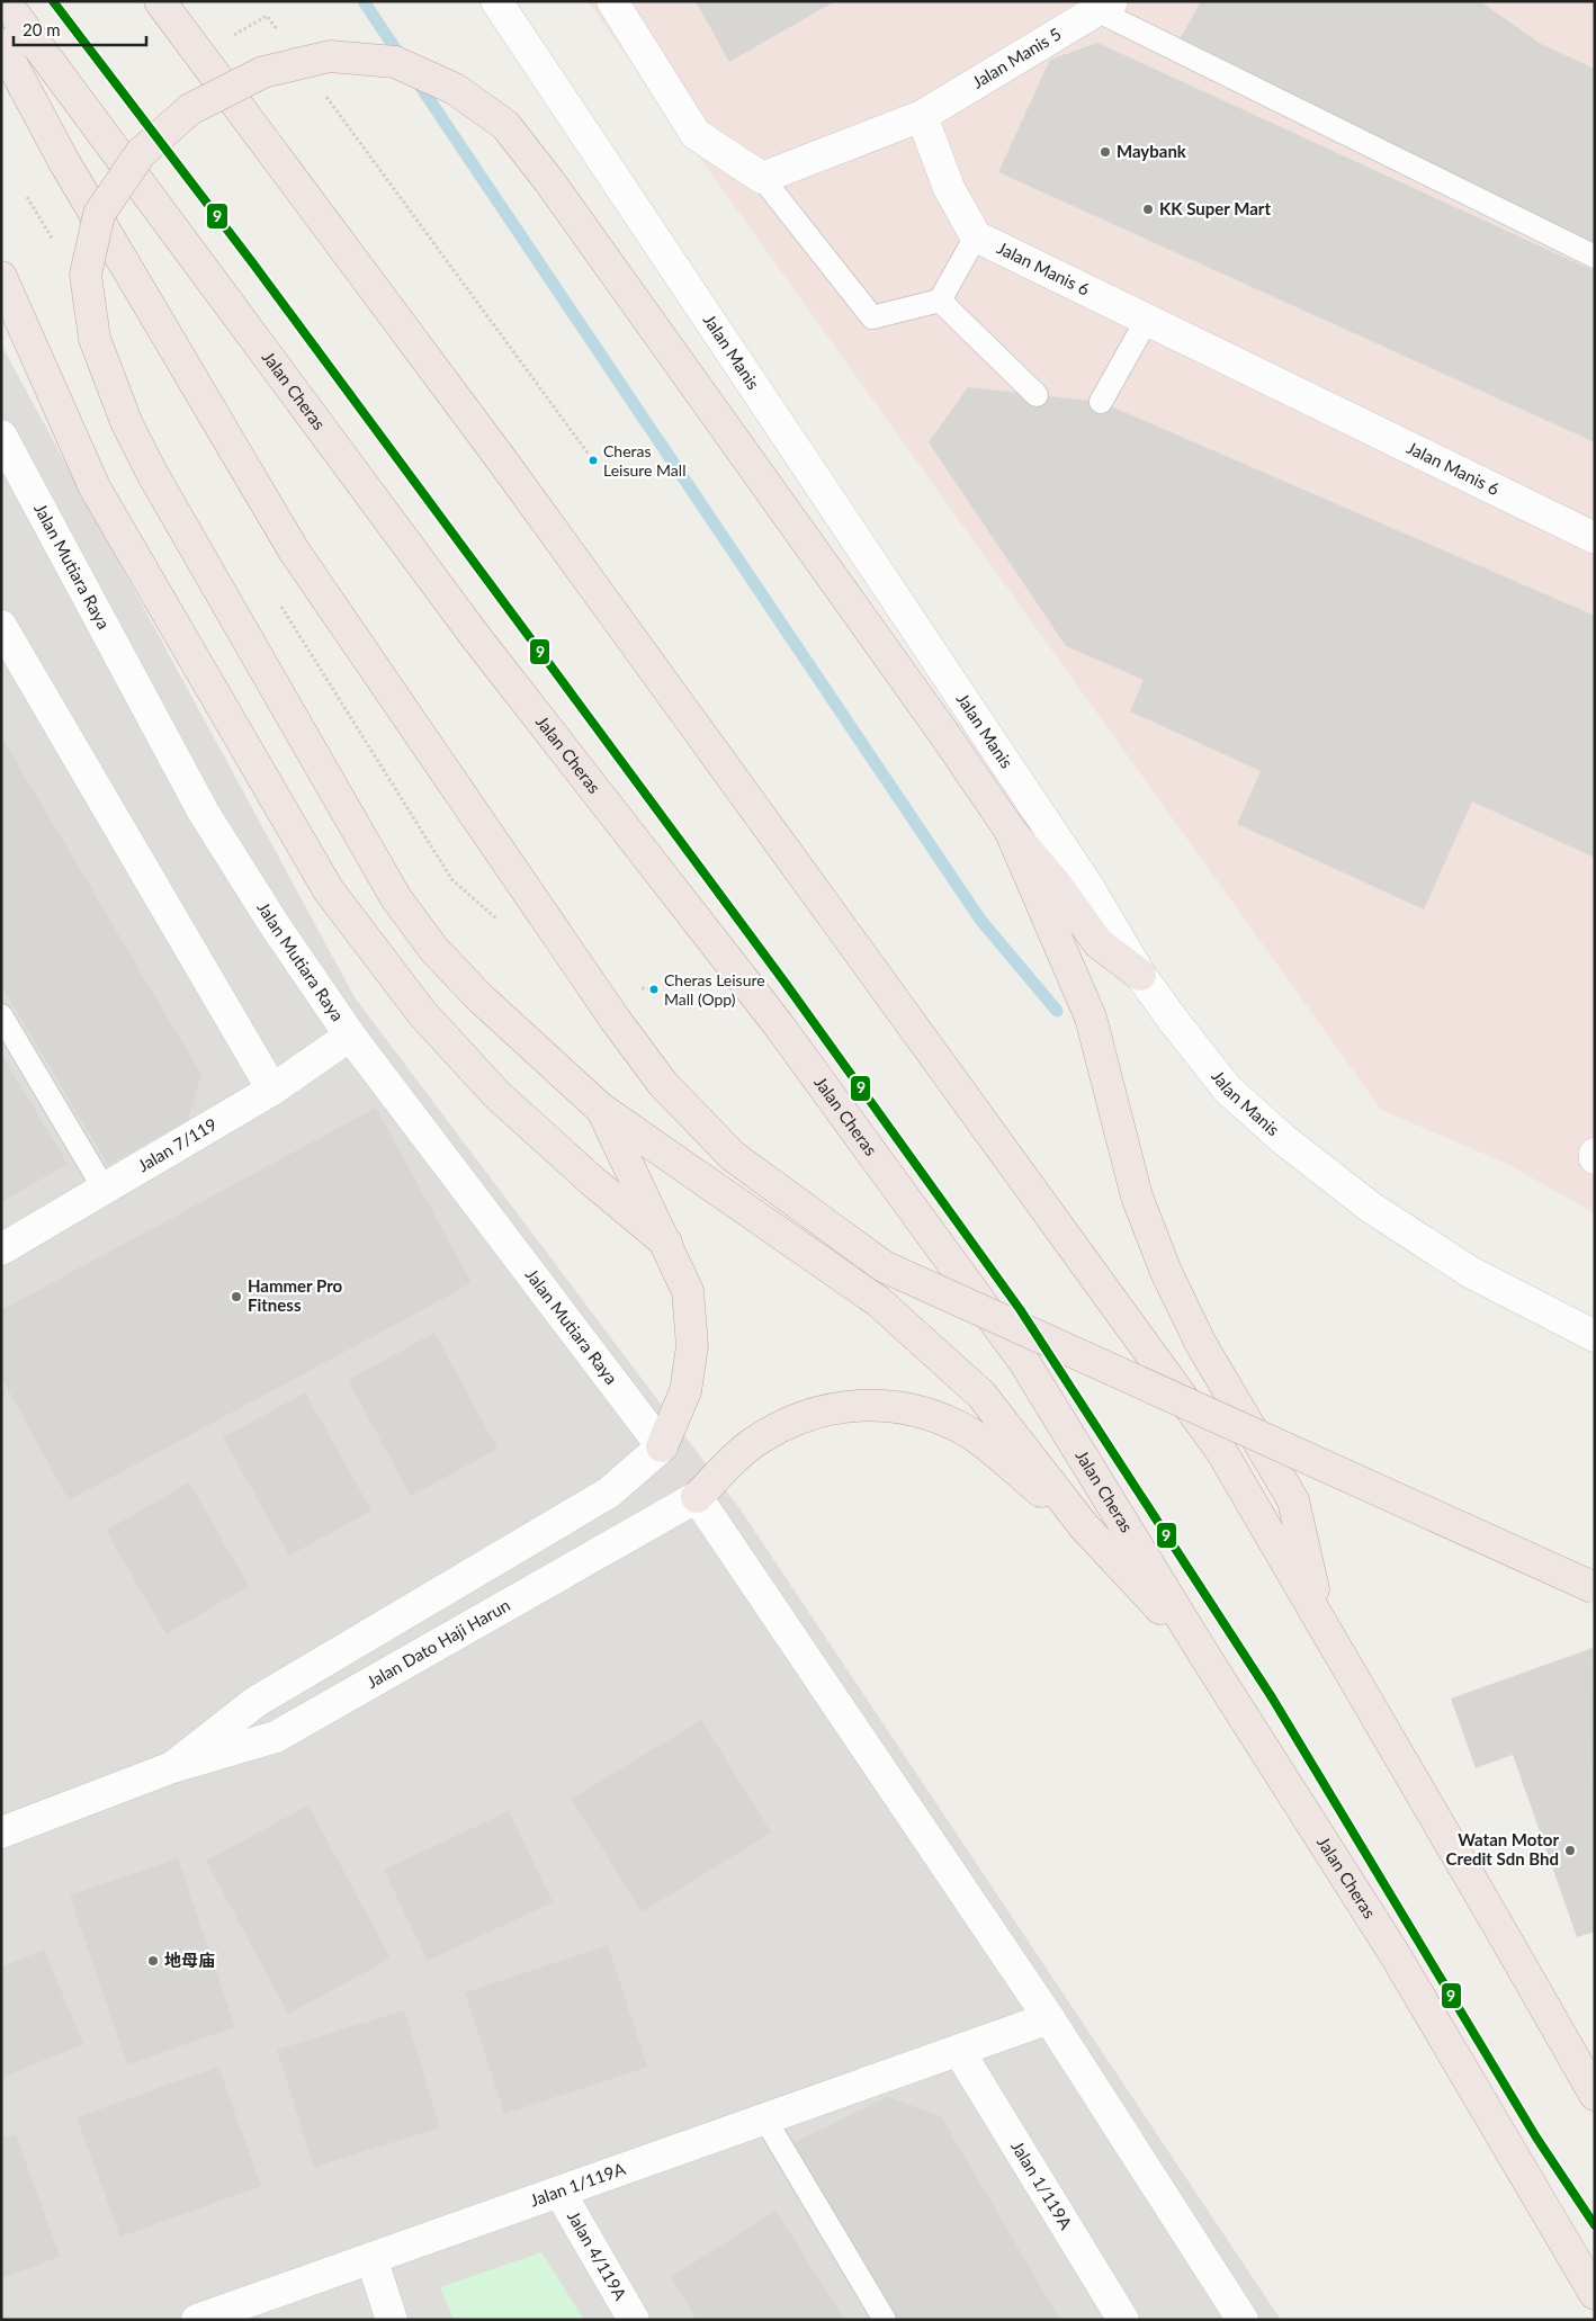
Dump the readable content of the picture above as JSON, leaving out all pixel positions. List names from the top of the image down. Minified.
{"streets":{"highway":["Jalan Cheras"],"street":["Jalan Manis 5","Jalan Manis 6","Jalan Manis","Jalan Mutiara Raya","Jalan 7/119","Jalan Dato Haji Harun","Jalan 1/119A","Jalan 4/119A"]},"crossings":[["Jalan Manis 5","Jalan Manis 6"],["Jalan Mutiara Raya","Jalan 7/119"],["Jalan Mutiara Raya","Jalan Dato Haji Harun"],["Jalan 1/119A","Jalan 4/119A"]],"places":["Maybank","KK Super Mart","Cheras Leisure Mall","Cheras Leisure Mall (Opp)","Hammer Pro Fitness","Watan Motor Credit Sdn Bhd","地母庙"],"lines":["transit line 9"],"scale_bar":"20 m"}
